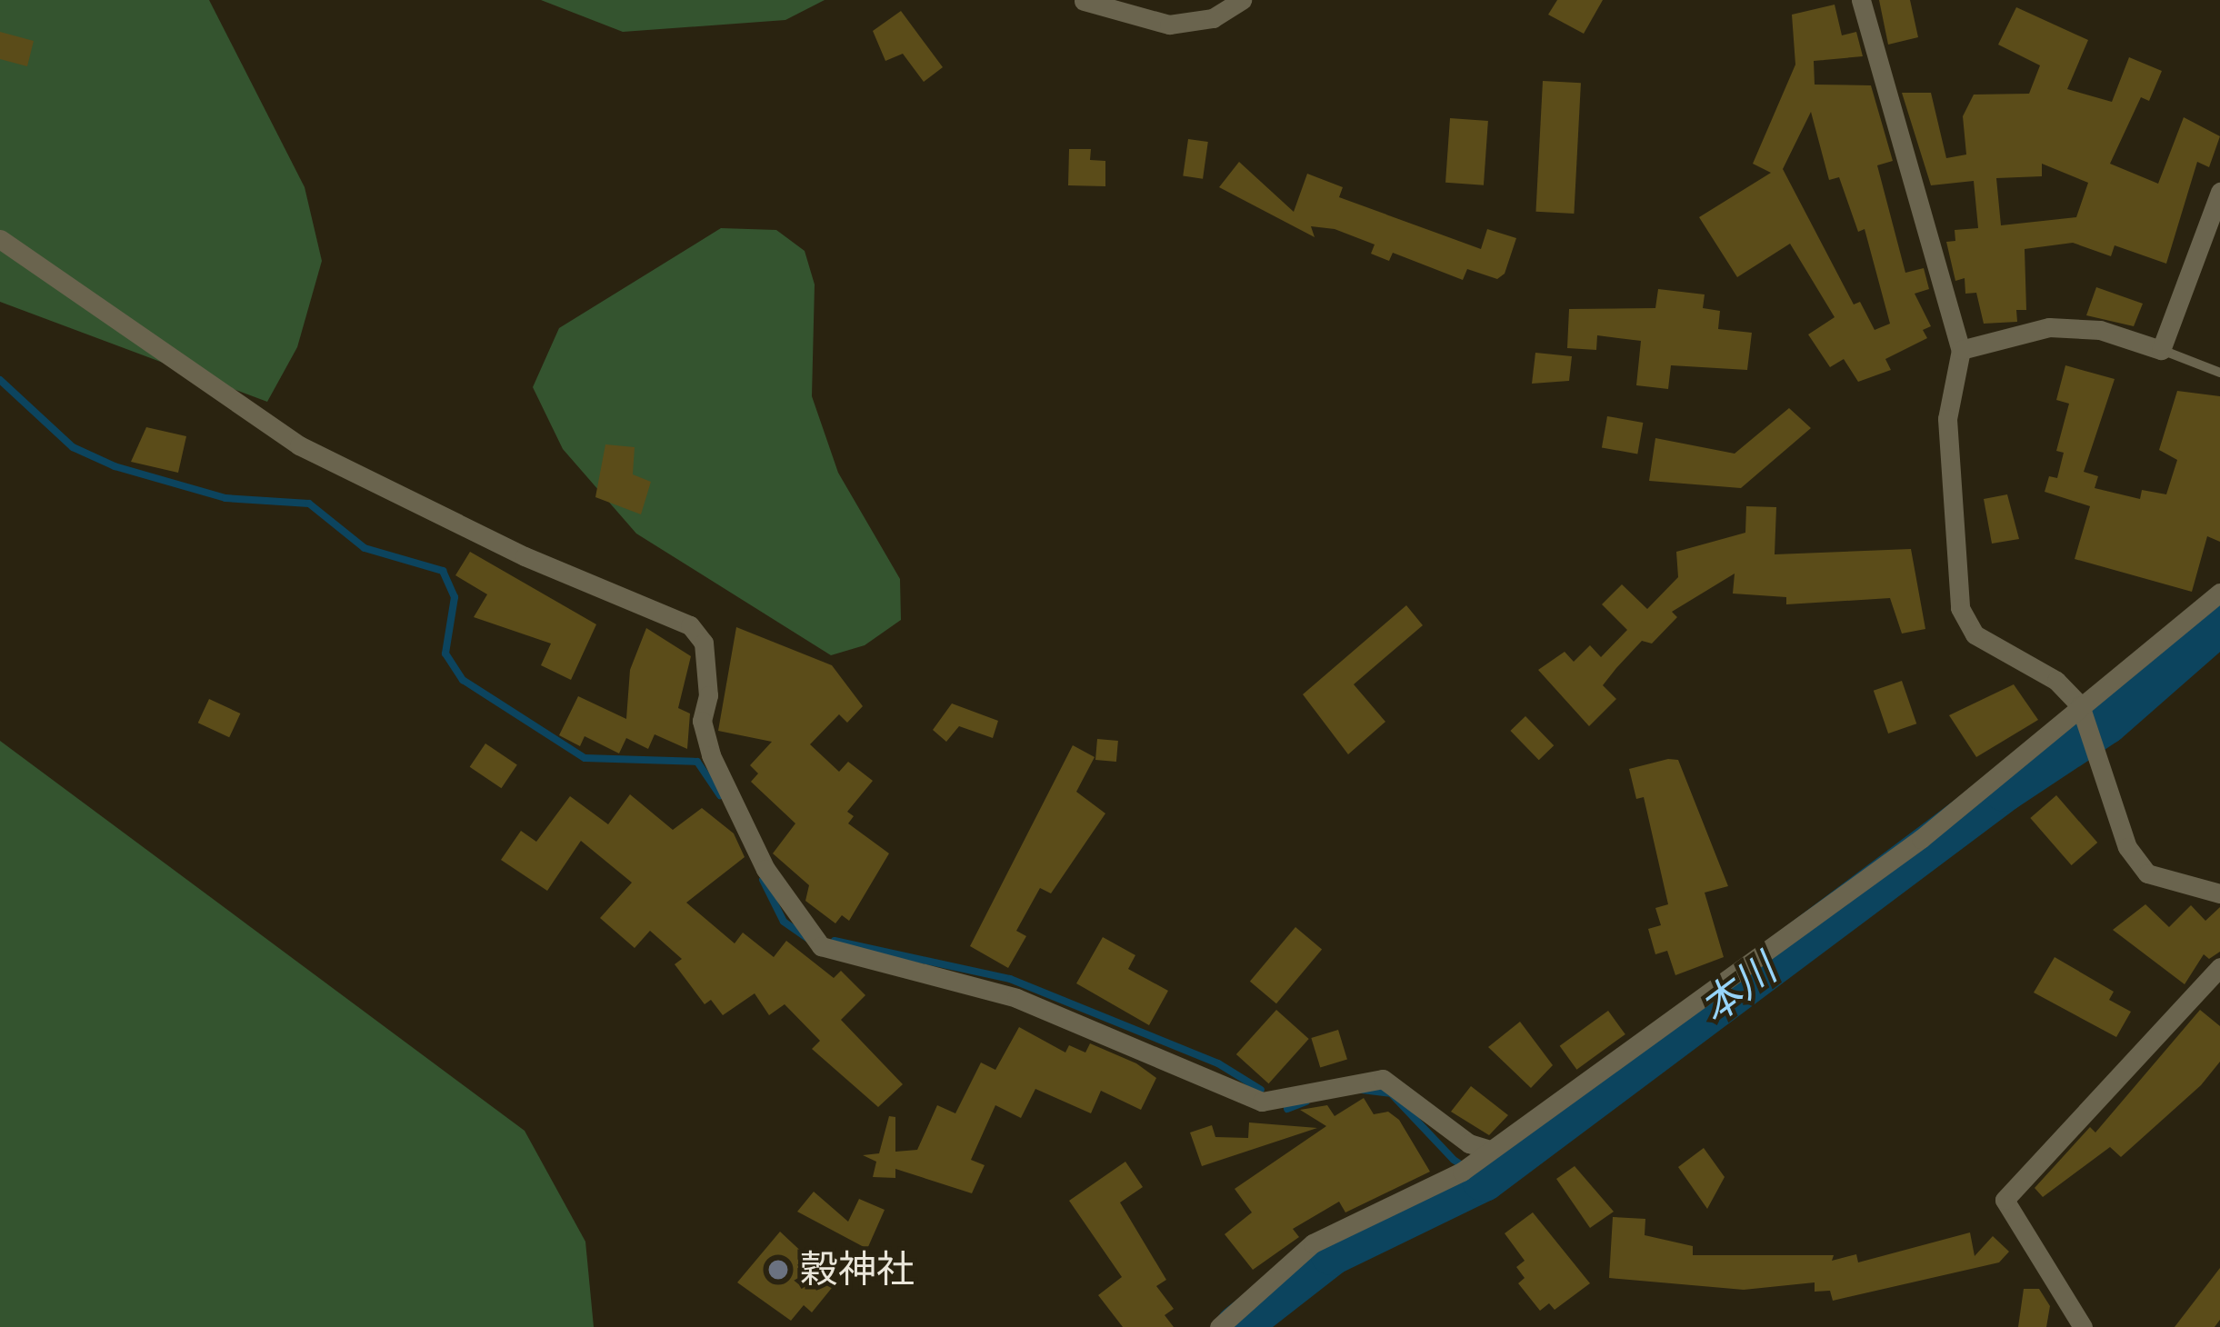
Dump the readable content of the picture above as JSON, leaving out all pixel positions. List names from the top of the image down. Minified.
{"water":["本川"],"places":["穀神社"]}
